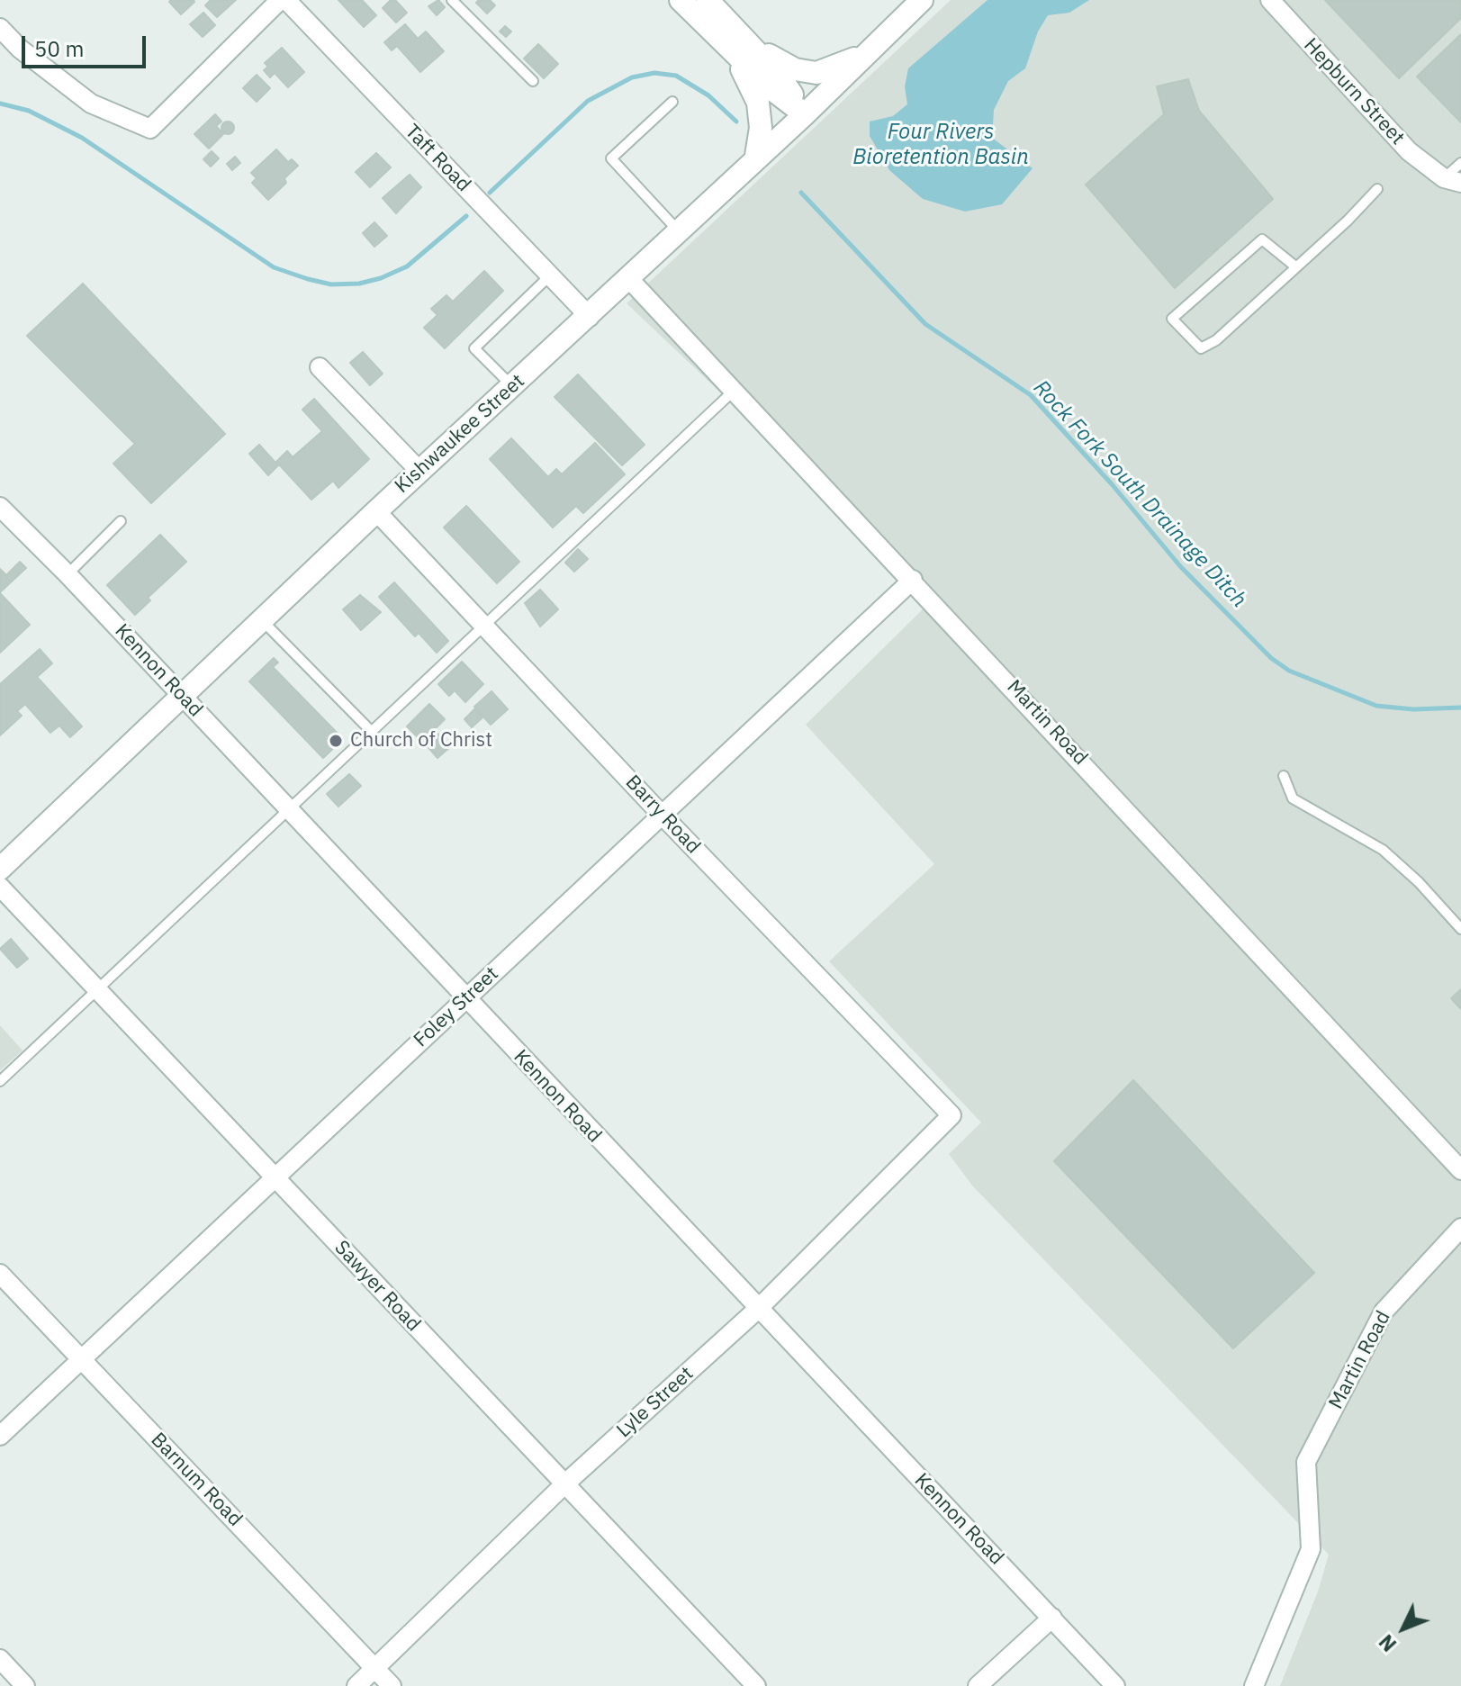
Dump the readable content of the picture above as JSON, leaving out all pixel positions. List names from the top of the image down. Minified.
{"streets":{"street":["Hepburn Street","Taft Road","Kishwaukee Street","Kennon Road","Martin Road","Barry Road","Foley Street","Sawyer Road","Lyle Street","Barnum Road"]},"crossings":[["Taft Road","Kishwaukee Street"],["Kishwaukee Street","Kennon Road"],["Kishwaukee Street","Martin Road"],["Kishwaukee Street","Barry Road"],["Kennon Road","Foley Street"],["Kennon Road","Lyle Street"],["Martin Road","Foley Street"],["Barry Road","Foley Street"],["Barry Road","Lyle Street"],["Foley Street","Sawyer Road"],["Foley Street","Barnum Road"],["Sawyer Road","Lyle Street"],["Lyle Street","Barnum Road"]],"water":["Four Rivers Bioretention Basin","Rock Fork South Drainage Ditch"],"places":["Church of Christ"],"scale_bar":"50 m","north":"bottom left"}
